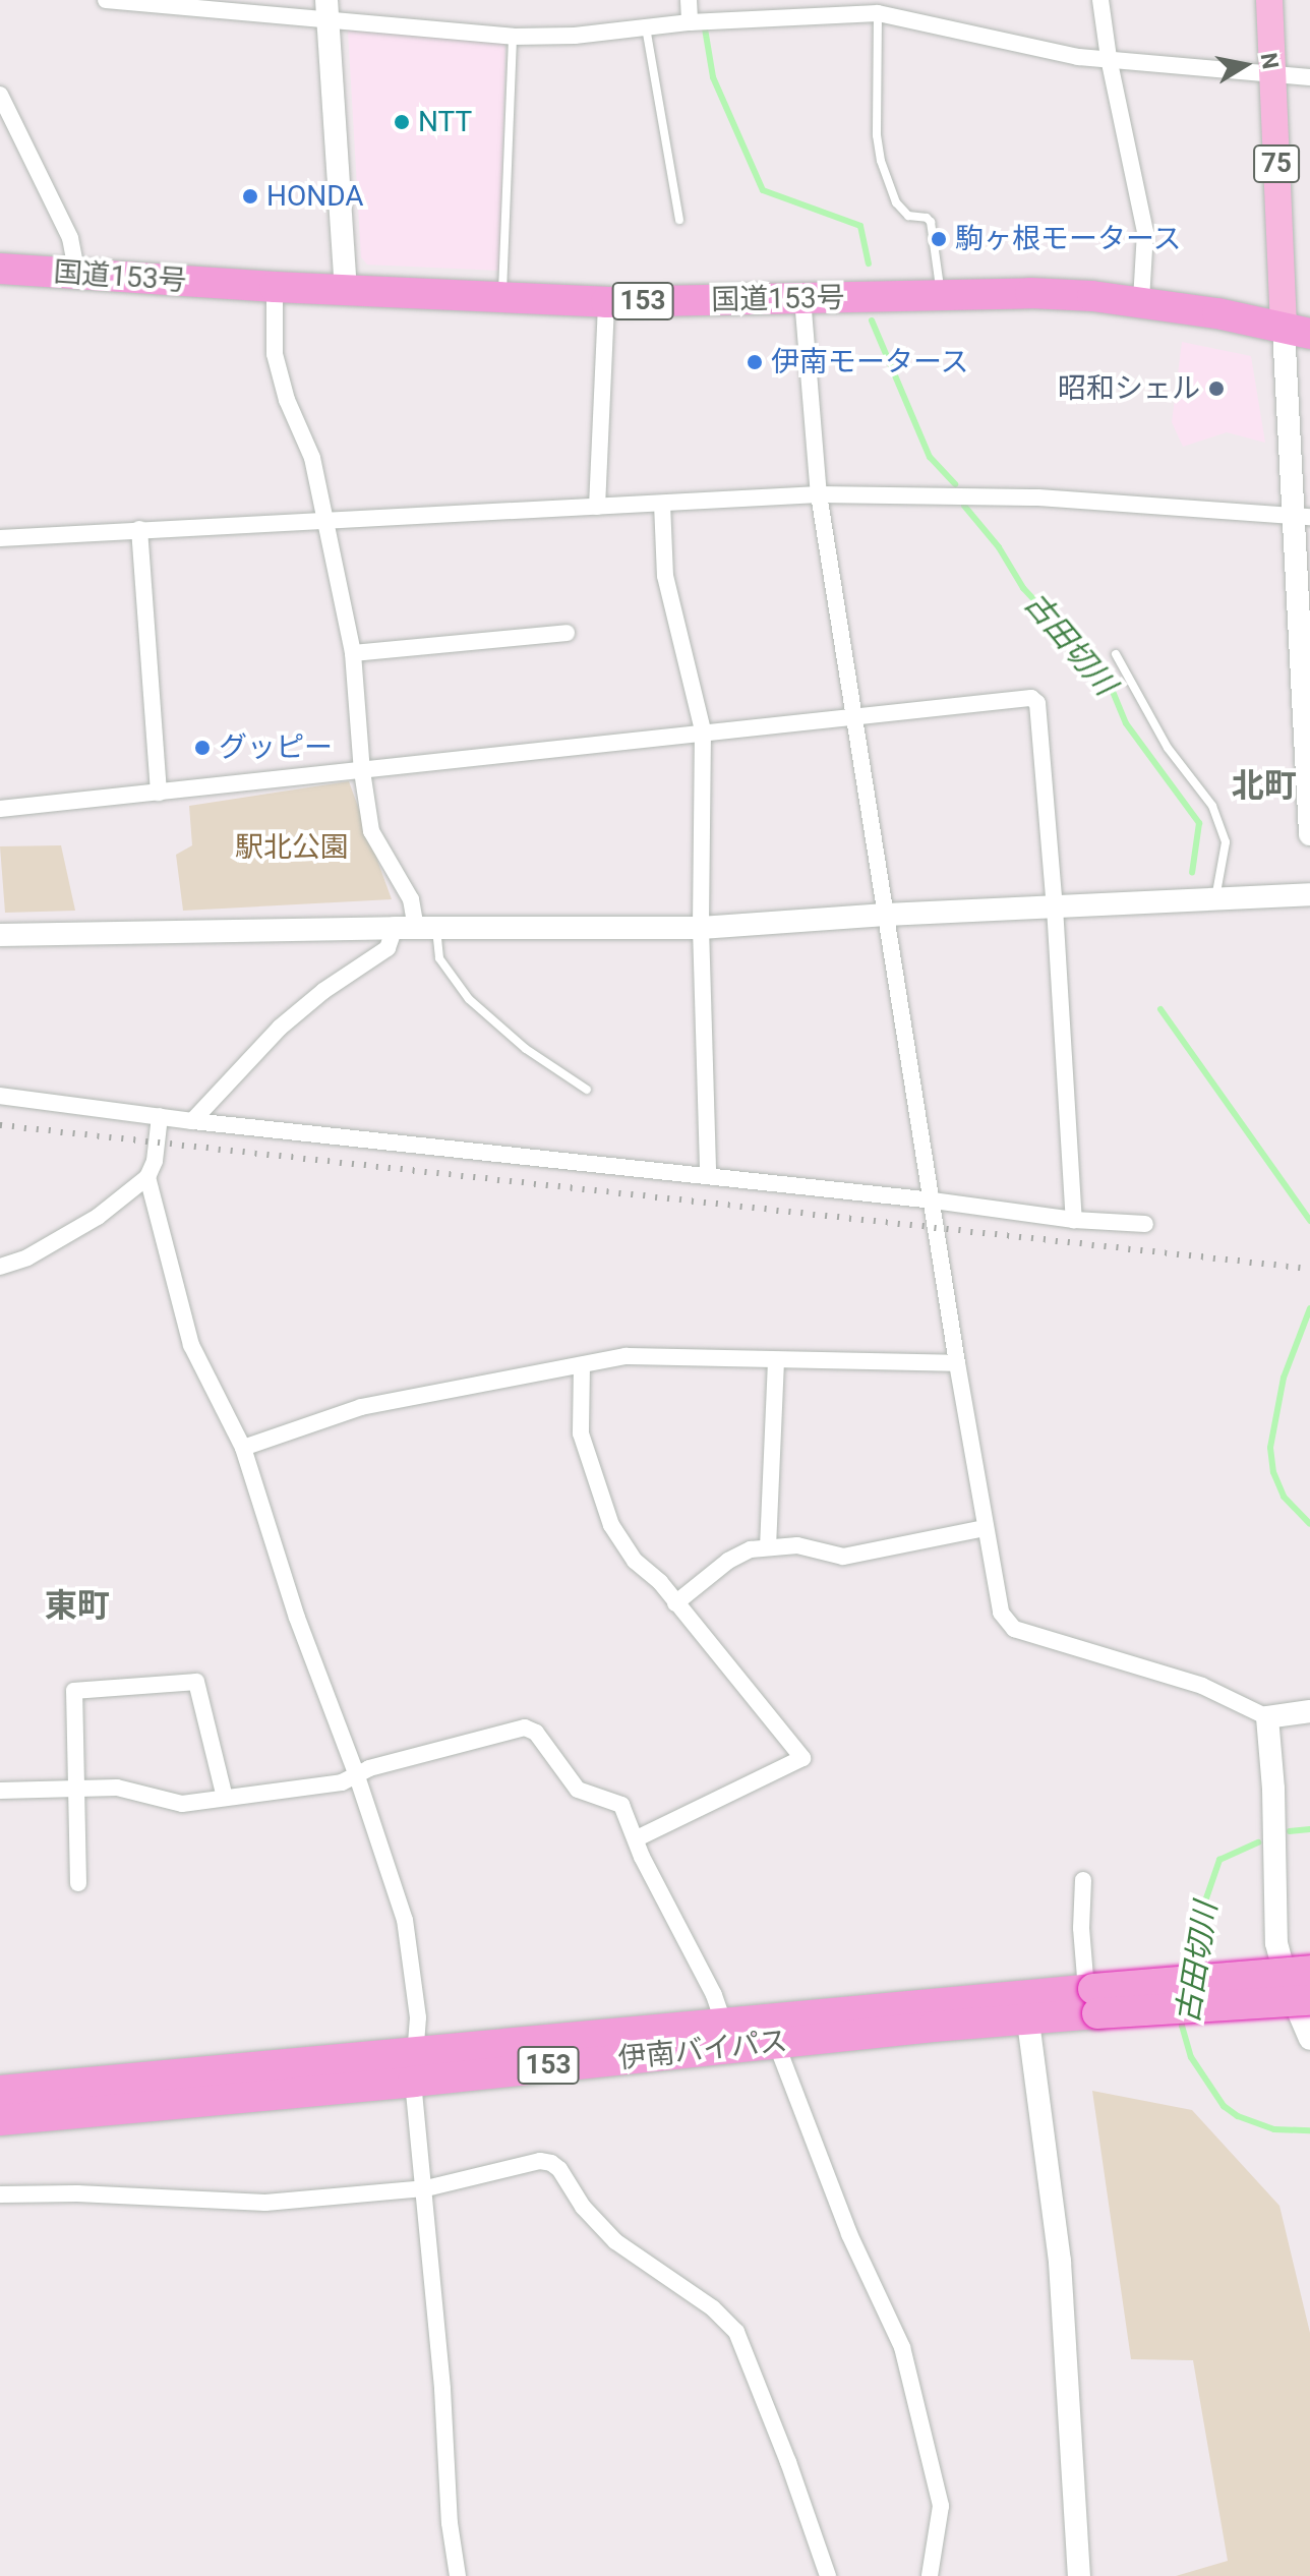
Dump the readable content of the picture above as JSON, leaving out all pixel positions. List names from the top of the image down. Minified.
{"streets":{"highway":["国道153号","153","伊南バイパス"],"main road":["75"]},"crossings":[["75","国道153号"]],"districts":["北町","東町"],"water":["古田切川"],"parks":["駅北公園"],"places":["NTT","HONDA","駒ヶ根モータース","伊南モータース","昭和シェル","グッピー"],"north":"right"}
